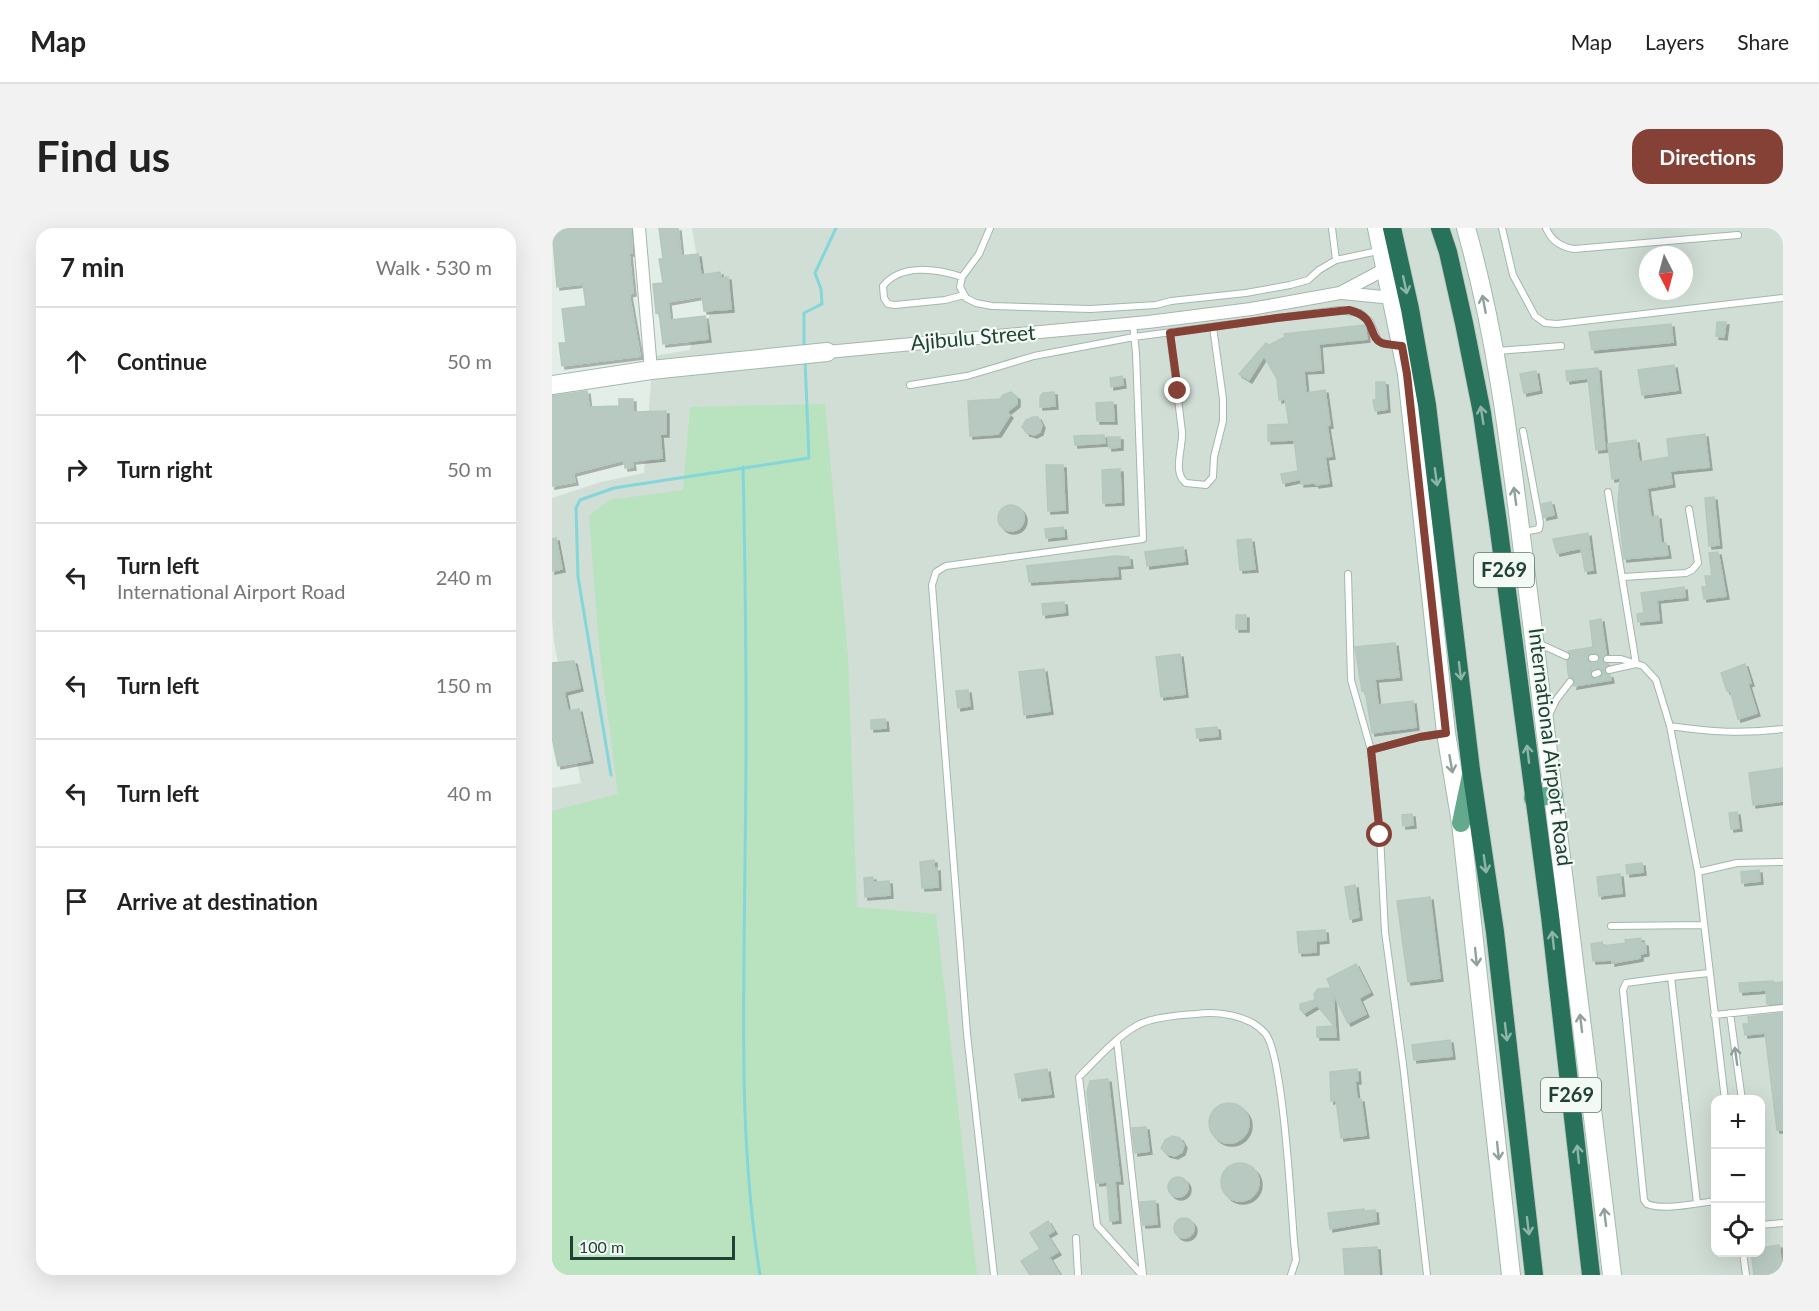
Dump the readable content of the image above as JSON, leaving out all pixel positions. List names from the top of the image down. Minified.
{"streets":{"highway":["F269","International Airport Road"],"main road":["Ajibulu Street"]},"scale_bar":"100 m","north":"bottom","page":{"header":"Map","nav":["Map","Layers","Share"],"buttons":"Directions","title":"Find us","heading":["7 min","Walk · 530 m"],"list":[["Continue","50 m"],["Turn right","50 m"],["Turn left","International Airport Road","240 m"],["Turn left","150 m"],["Turn left","40 m"],"Arrive at destination"],"map_buttons":["+","−"],"scale":"100 m"}}
